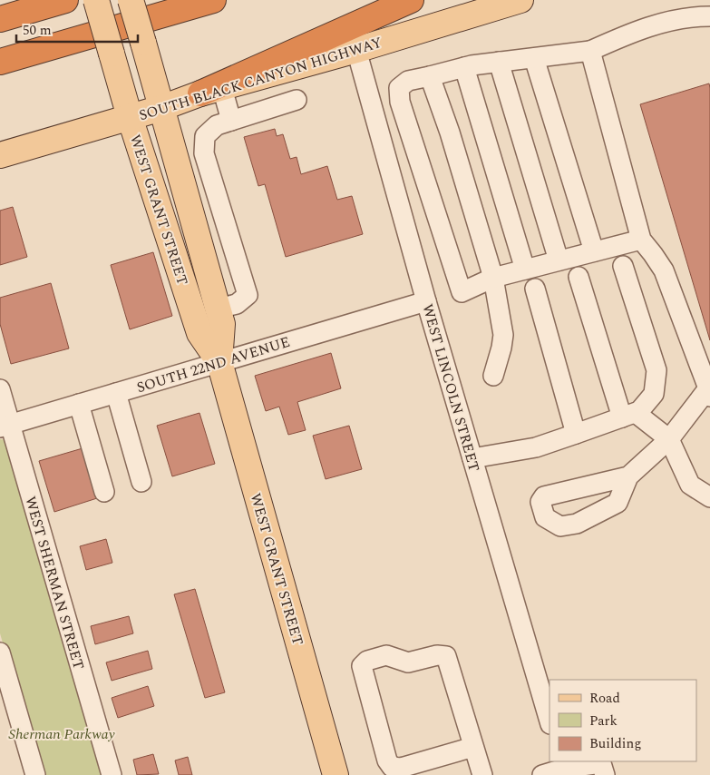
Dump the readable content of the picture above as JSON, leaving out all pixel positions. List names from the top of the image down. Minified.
{"streets":{"main road":["SOUTH BLACK CANYON HIGHWAY","WEST GRANT STREET"],"street":["SOUTH 22ND AVENUE","WEST LINCOLN STREET","WEST SHERMAN STREET"]},"crossings":[["SOUTH BLACK CANYON HIGHWAY","WEST GRANT STREET"],["SOUTH BLACK CANYON HIGHWAY","WEST LINCOLN STREET"],["WEST GRANT STREET","SOUTH 22ND AVENUE"],["SOUTH 22ND AVENUE","WEST LINCOLN STREET"],["SOUTH 22ND AVENUE","WEST SHERMAN STREET"]],"parks":["Sherman Parkway"],"legend":["Road","Park","Building"],"scale_bar":"50 m"}
